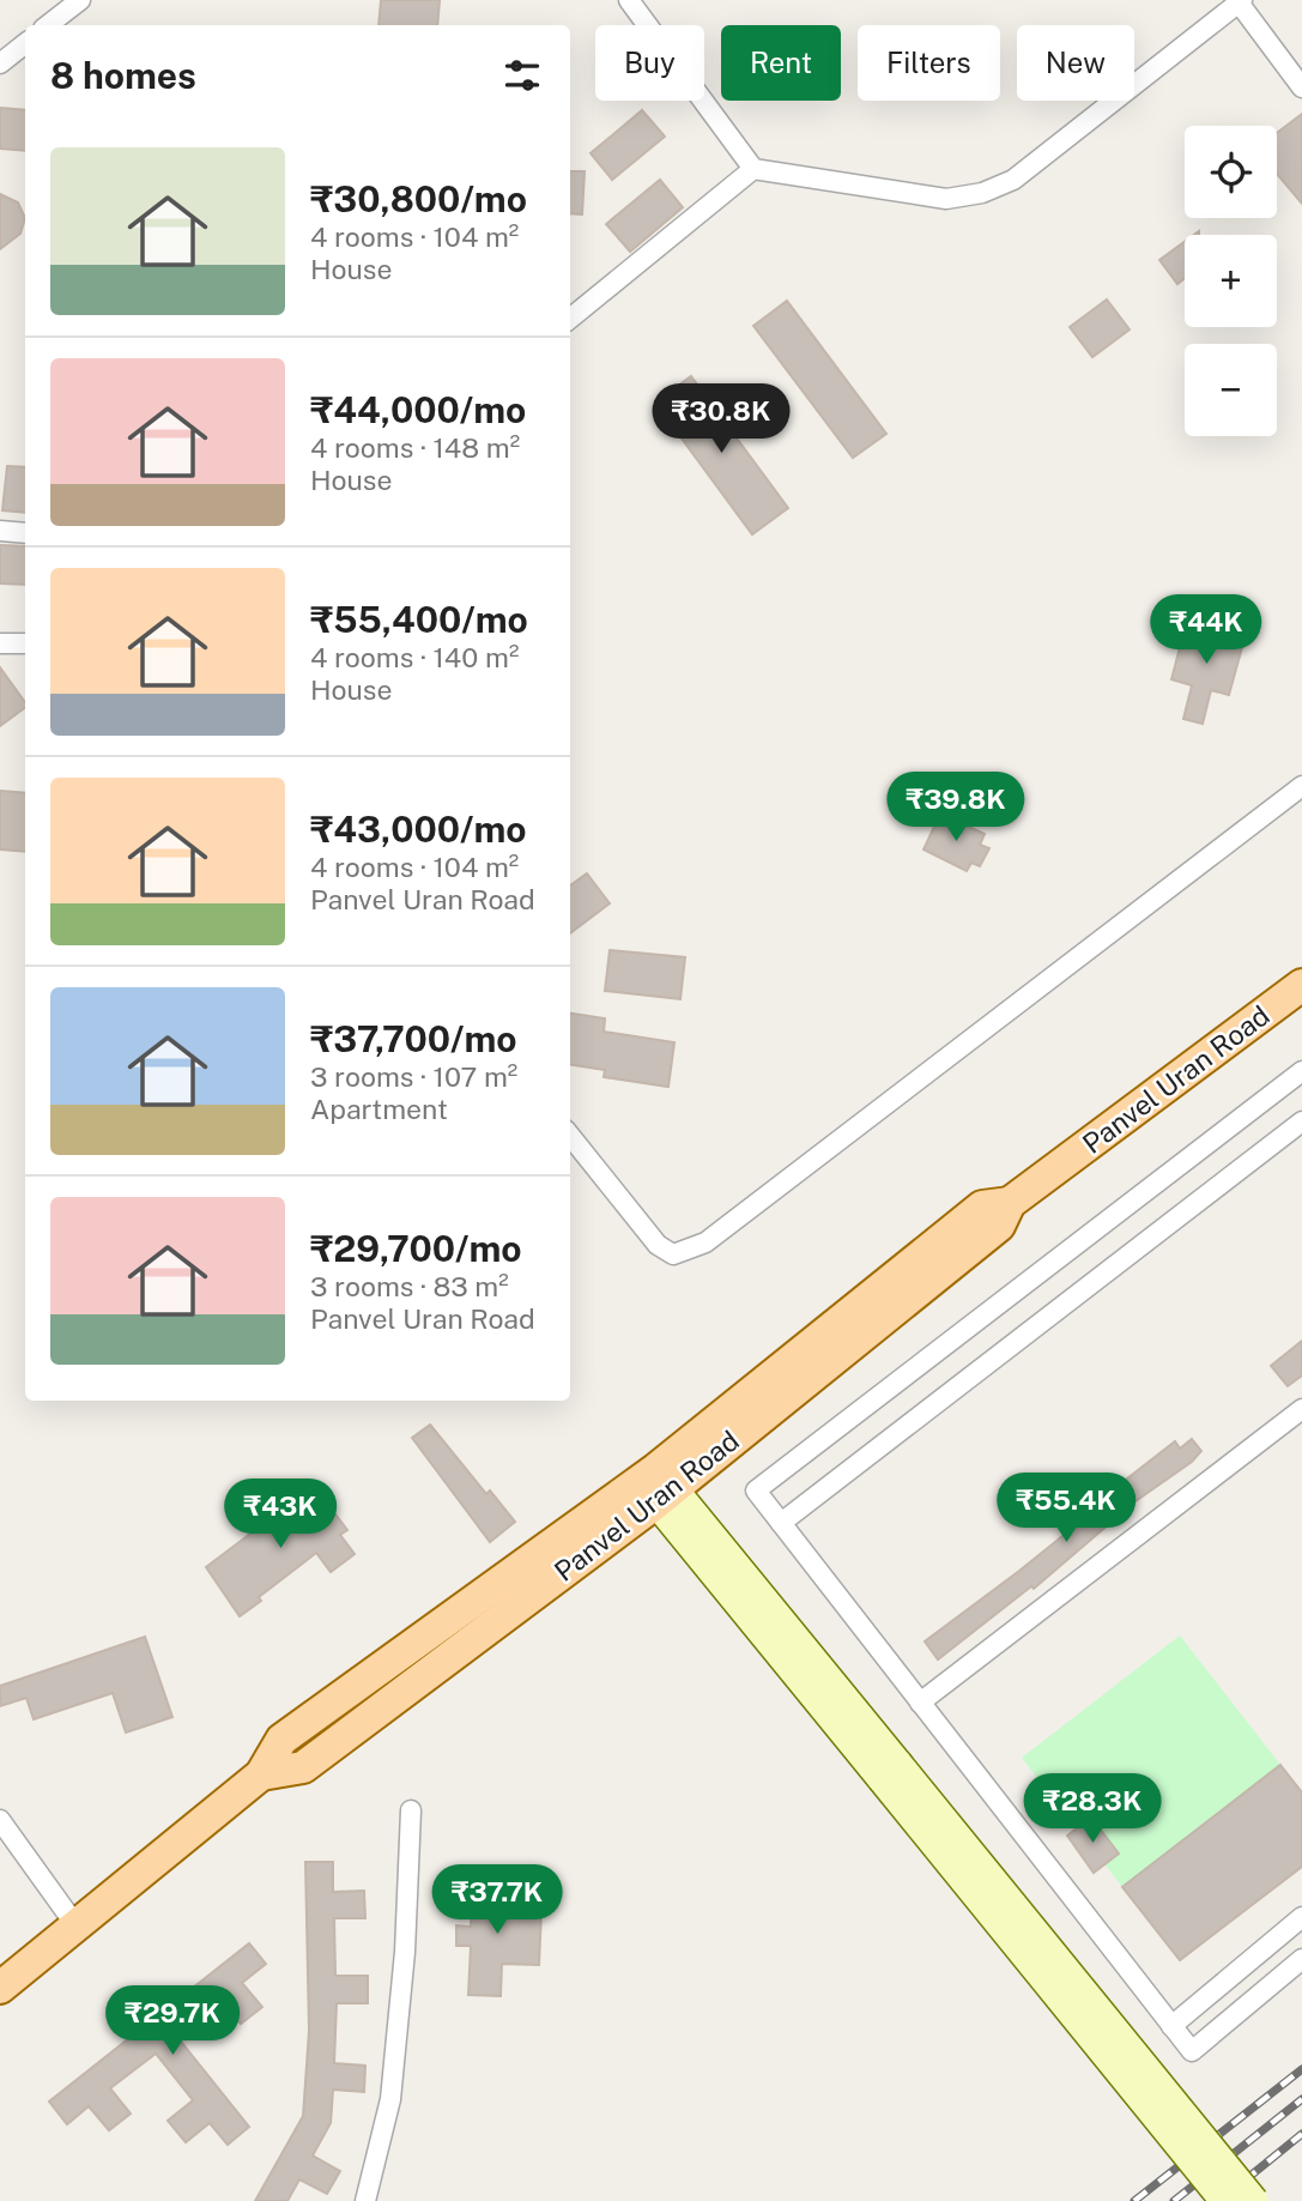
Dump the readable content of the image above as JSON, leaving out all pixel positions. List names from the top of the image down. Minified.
{"streets":{"main road":["Panvel Uran Road"]},"page":{"chip":["Buy","Rent","Filters","New"],"heading":"8 homes","map_buttons":["+","−"],"list":[{"name":"₹30,800/mo","note":"4 rooms · 104 m² · House"},{"name":"₹44,000/mo","note":"4 rooms · 148 m² · House"},{"name":"₹55,400/mo","note":"4 rooms · 140 m² · House"},{"name":"₹43,000/mo","note":"4 rooms · 104 m² · Panvel Uran Road"},{"name":"₹37,700/mo","note":"3 rooms · 107 m² · Apartment"},{"name":"₹29,700/mo","note":"3 rooms · 83 m² · Panvel Uran Road"}],"price":["₹30.8K","₹44K","₹39.8K","₹55.4K","₹43K","₹28.3K","₹37.7K","₹29.7K"]}}
